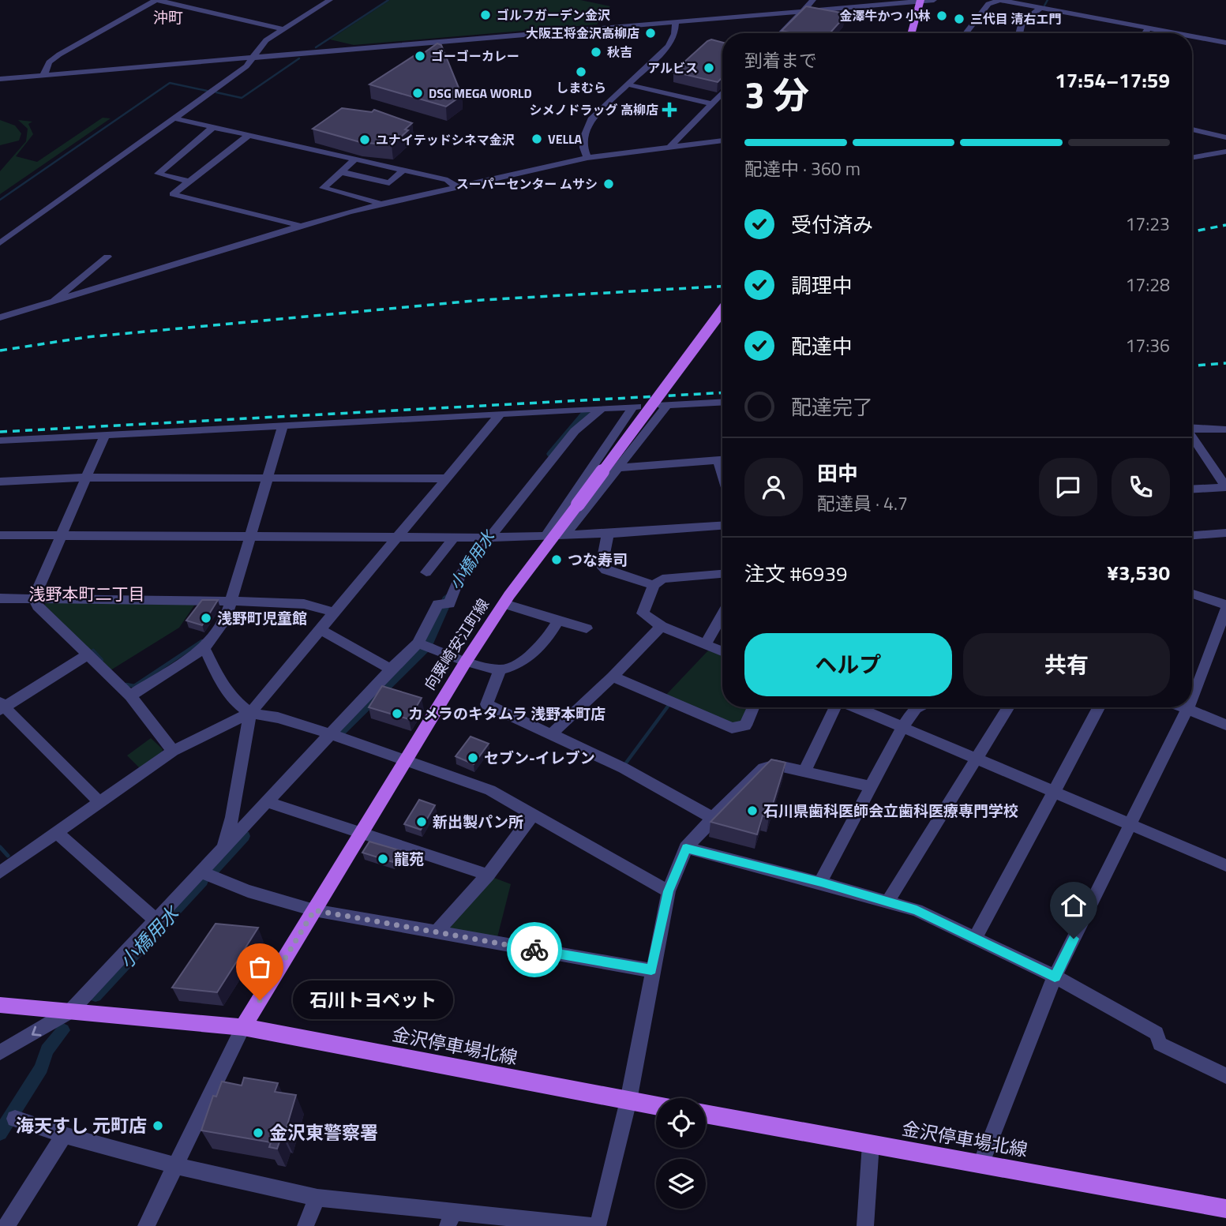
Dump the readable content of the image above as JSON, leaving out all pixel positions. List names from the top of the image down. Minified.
{"streets":{"main road":["向粟崎安江町線","金沢停車場北線"]},"crossings":[["向粟崎安江町線","金沢停車場北線"]],"districts":["沖町","浅野本町二丁目"],"water":["小橋用水"],"places":{"other":["ゴルフガーデン金沢","金澤牛かつ 小林","三代目 清右エ門","大阪王将金沢高柳店","秋吉","ゴーゴーカレー","アルビス","しまむら","DSG MEGA WORLD","VELLA","ユナイテッドシネマ金沢","スーパーセンター ムサシ","つな寿司","浅野町児童館","カメラのキタムラ 浅野本町店","セブン-イレブン","石川県歯科医師会立歯科医療専門学校","新出製パン所","龍苑","石川トヨペット","海天すし 元町店","金沢東警察署"],"health":["シメノドラッグ 高柳店"]},"page":{"heading":["3 分","到着まで","17:54–17:59"],"panel":["田中","配達員 · 4.7","注文 #6939","¥3,530"],"bar":"配達中 · 360 m","list":[["受付済み","17:23"],["調理中","17:28"],["配達中","17:36"],"配達完了"],"buttons":["ヘルプ","共有"],"bubble":"石川トヨペット"}}
